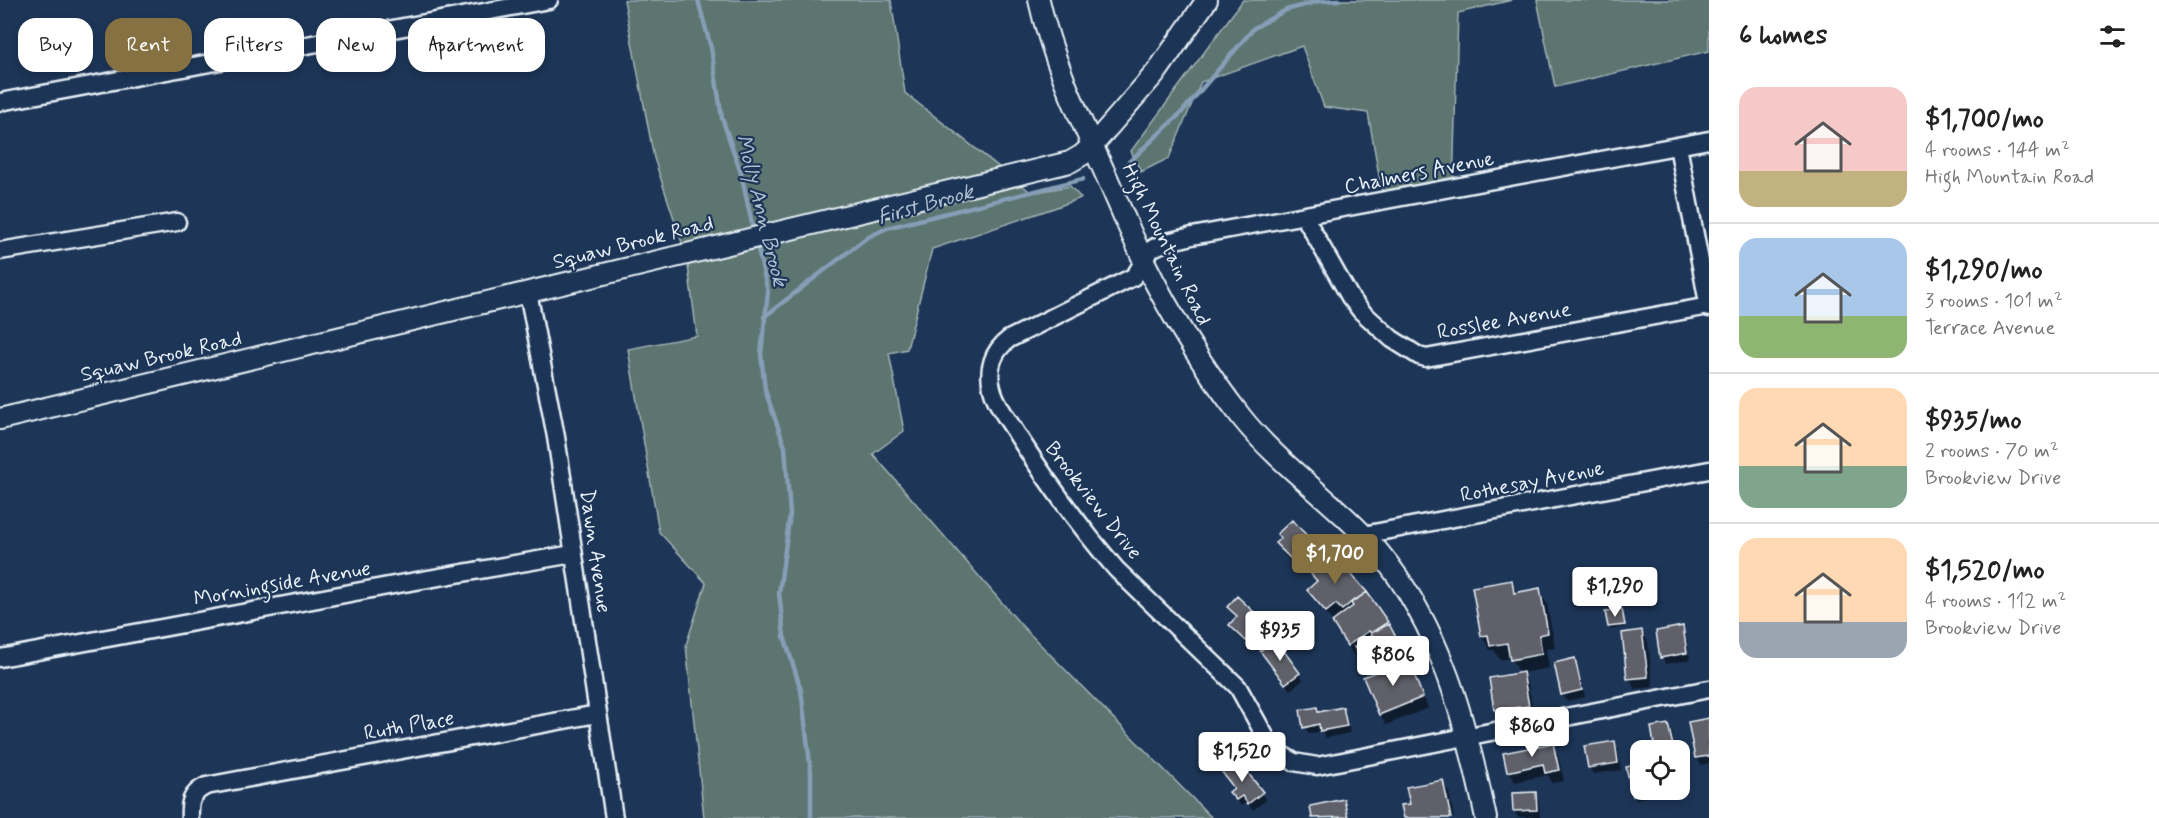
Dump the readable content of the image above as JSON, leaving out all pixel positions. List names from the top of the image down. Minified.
{"streets":{"street":["Chalmers Avenue","Squaw Brook Road","High Mountain Road","Rosslee Avenue","Rothesay Avenue","Brookview Drive","Dawn Avenue","Morningside Avenue","Ruth Place"]},"crossings":[["Chalmers Avenue","High Mountain Road"],["Chalmers Avenue","Rosslee Avenue"],["Chalmers Avenue","Brookview Drive"],["Squaw Brook Road","High Mountain Road"],["Squaw Brook Road","Dawn Avenue"],["High Mountain Road","Rothesay Avenue"],["High Mountain Road","Brookview Drive"],["Dawn Avenue","Morningside Avenue"],["Dawn Avenue","Ruth Place"]],"water":["First Brook","Molly Ann Brook"],"page":{"heading":"6 homes","chip":["Buy","Rent","Filters","New","Apartment"],"list":[{"name":"$1,700/mo","note":"4 rooms · 144 m² · High Mountain Road"},{"name":"$1,290/mo","note":"3 rooms · 101 m² · Terrace Avenue"},{"name":"$935/mo","note":"2 rooms · 70 m² · Brookview Drive"},{"name":"$1,520/mo","note":"4 rooms · 112 m² · Brookview Drive"}],"price":["$1,700","$1,290","$935","$806","$860","$1,520"]}}
